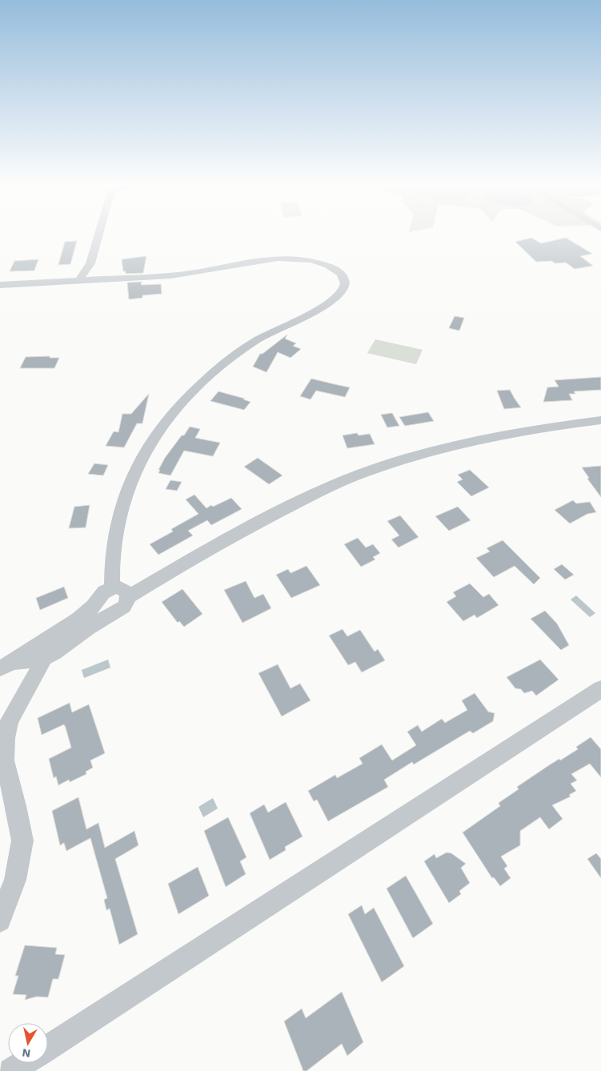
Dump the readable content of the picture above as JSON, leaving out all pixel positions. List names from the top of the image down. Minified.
{"north":"bottom"}
